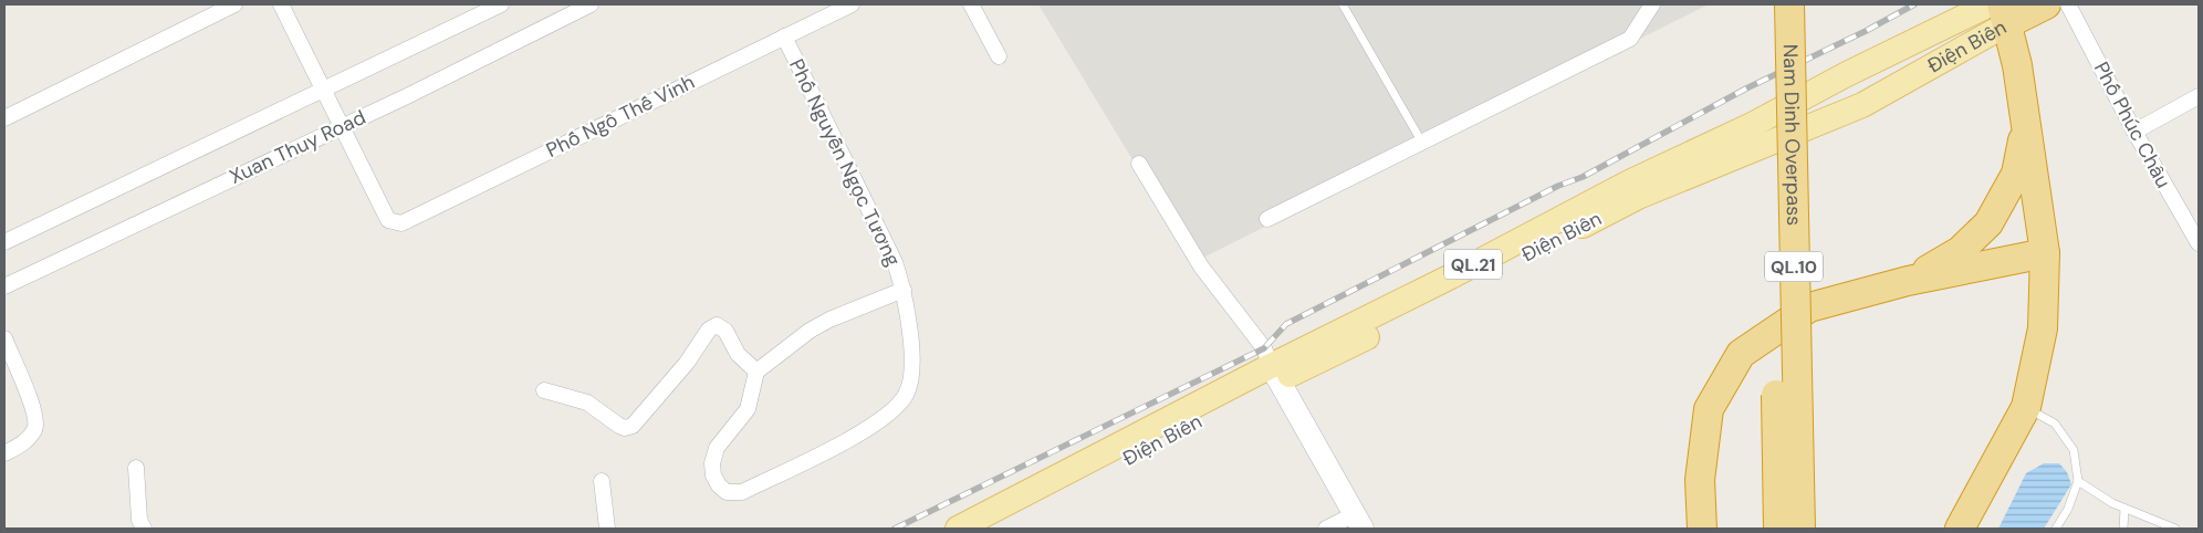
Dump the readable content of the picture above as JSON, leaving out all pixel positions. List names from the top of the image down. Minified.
{"streets":{"highway":["Điện Biên","Nam Dinh Overpass","QL.21","QL.10"],"street":["Phố Ngô Thế Vinh","Phố Phúc Châu","Xuan Thuy Road","Phố Nguyễn Ngọc Tương"]},"crossings":[["Phố Ngô Thế Vinh","Xuan Thuy Road"],["Phố Ngô Thế Vinh","Phố Nguyễn Ngọc Tương"]]}
